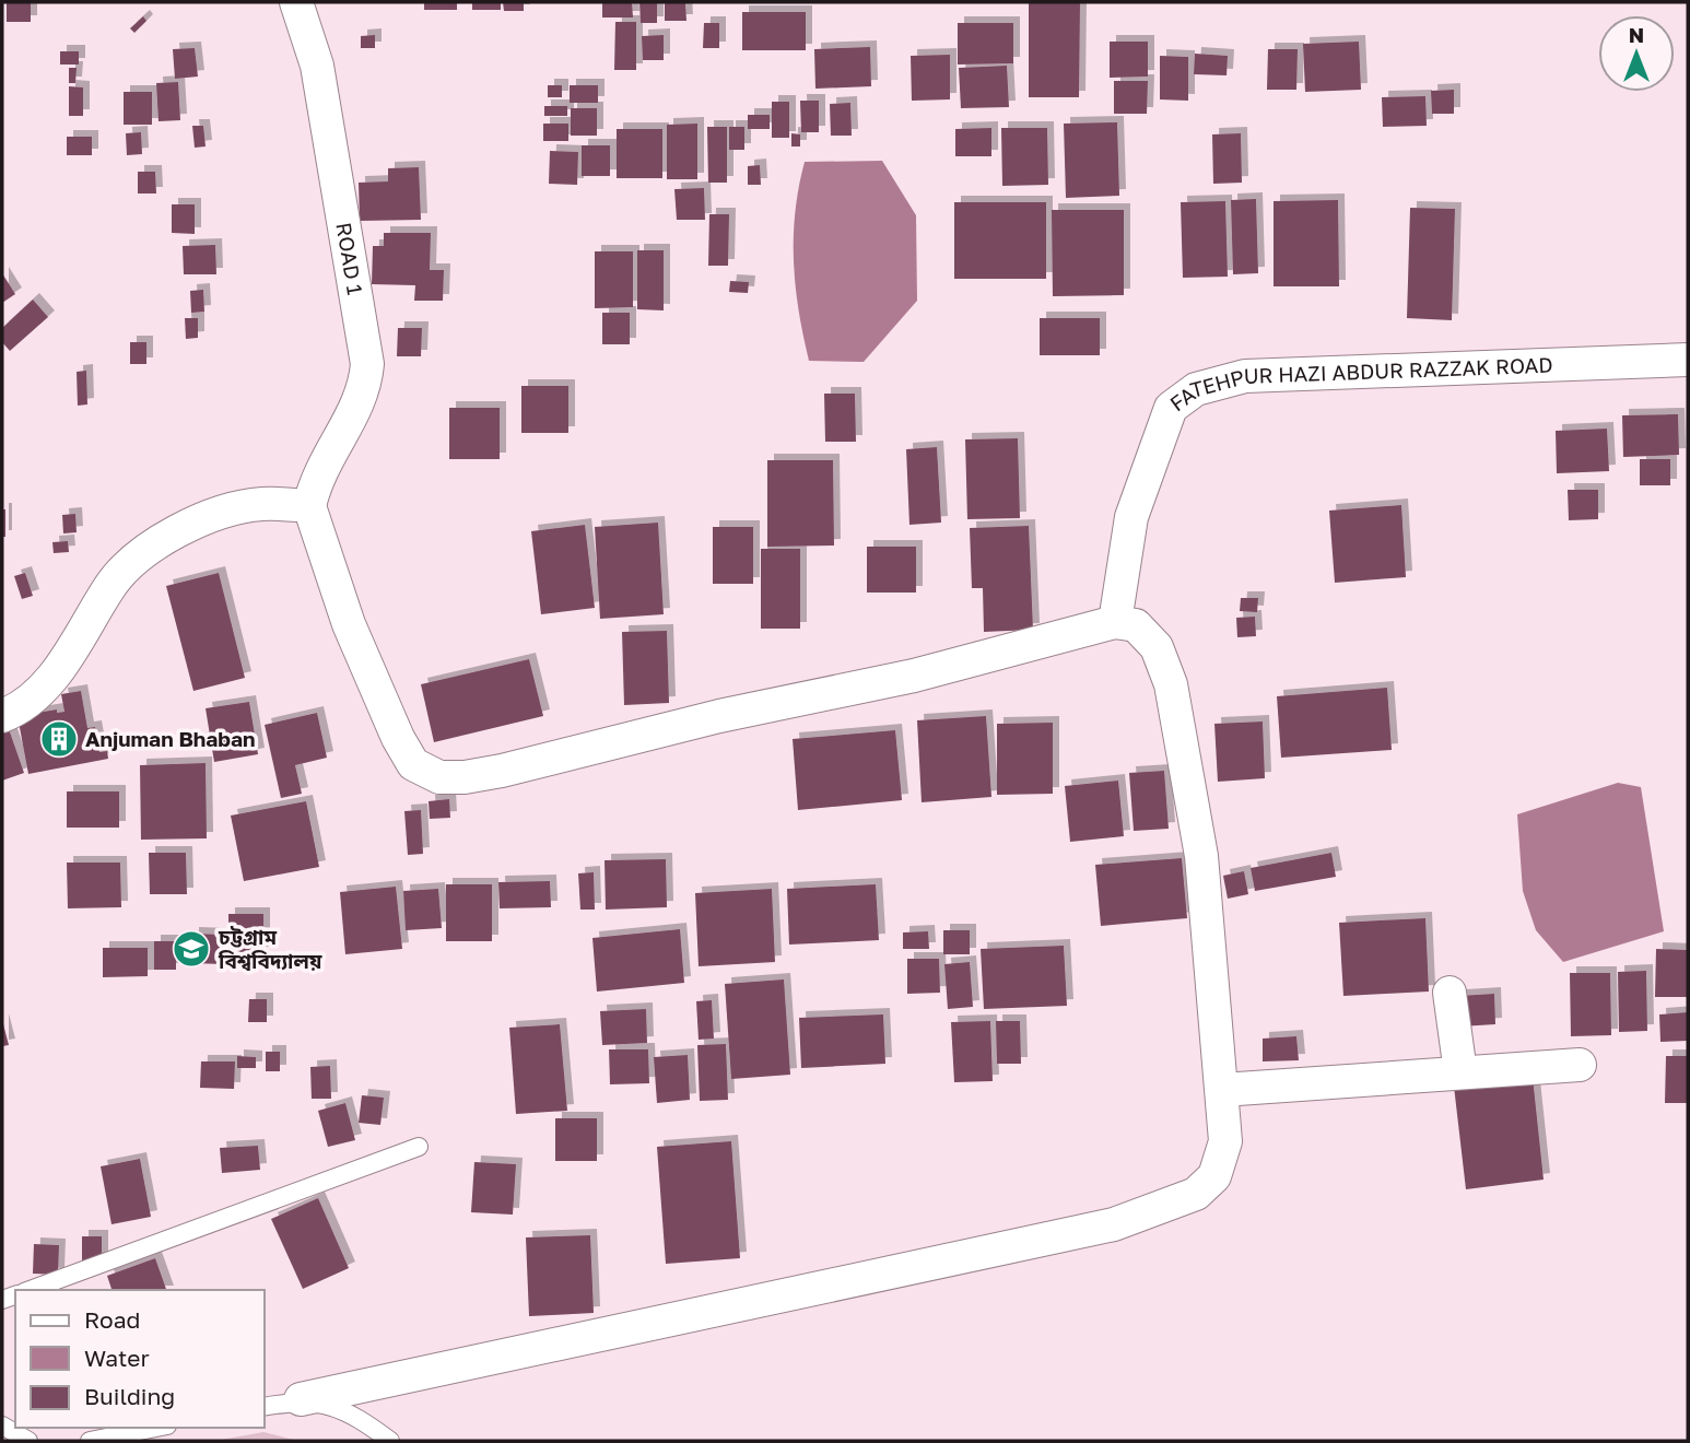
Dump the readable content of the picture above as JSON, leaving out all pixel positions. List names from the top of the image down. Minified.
{"streets":{"street":["ROAD 1","FATEHPUR HAZI ABDUR RAZZAK ROAD"]},"places":{"building":["Anjuman Bhaban"],"school or university":["চট্টগ্রাম বিশ্ববিদ্যালয়"]},"legend":["Road","Water","Building"],"north":"top"}
